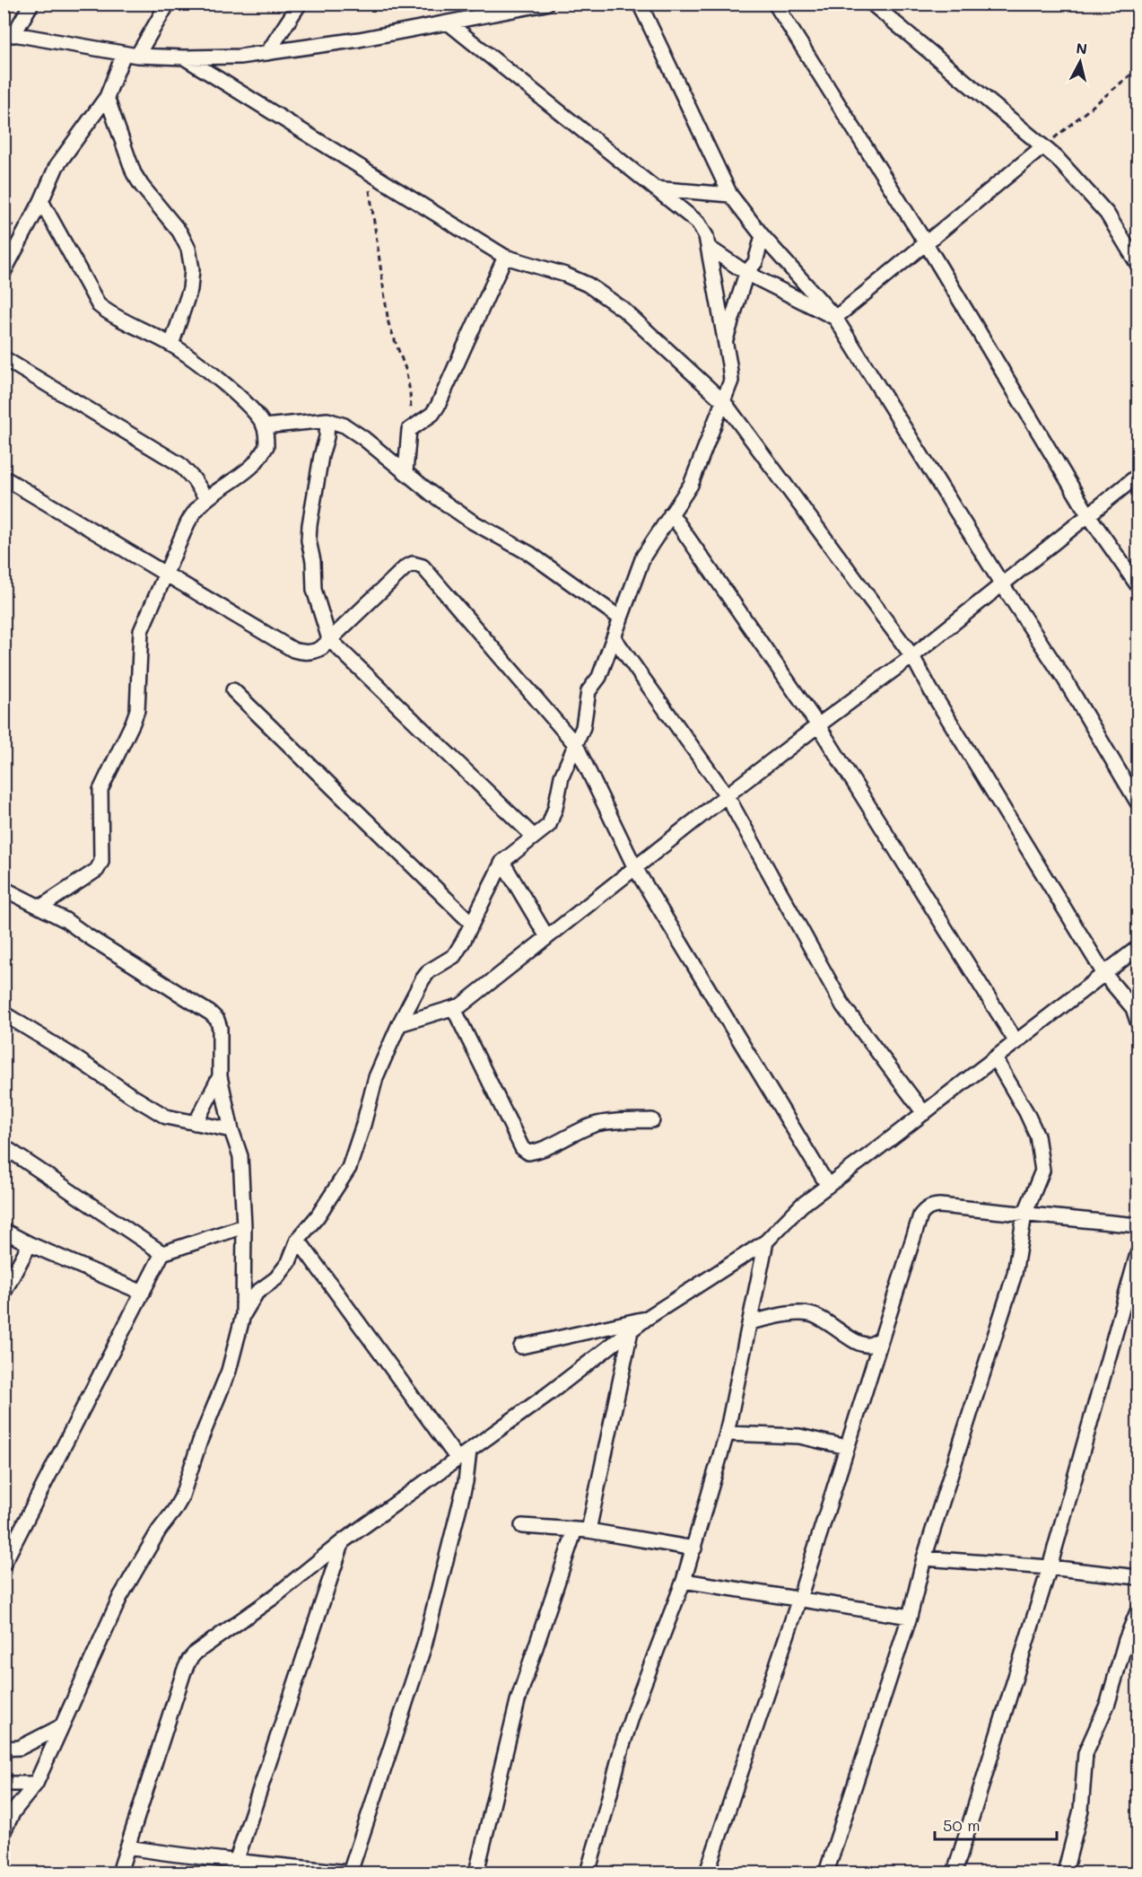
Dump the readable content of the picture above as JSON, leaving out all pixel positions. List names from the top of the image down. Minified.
{"scale_bar":"50 m","north":"top"}
